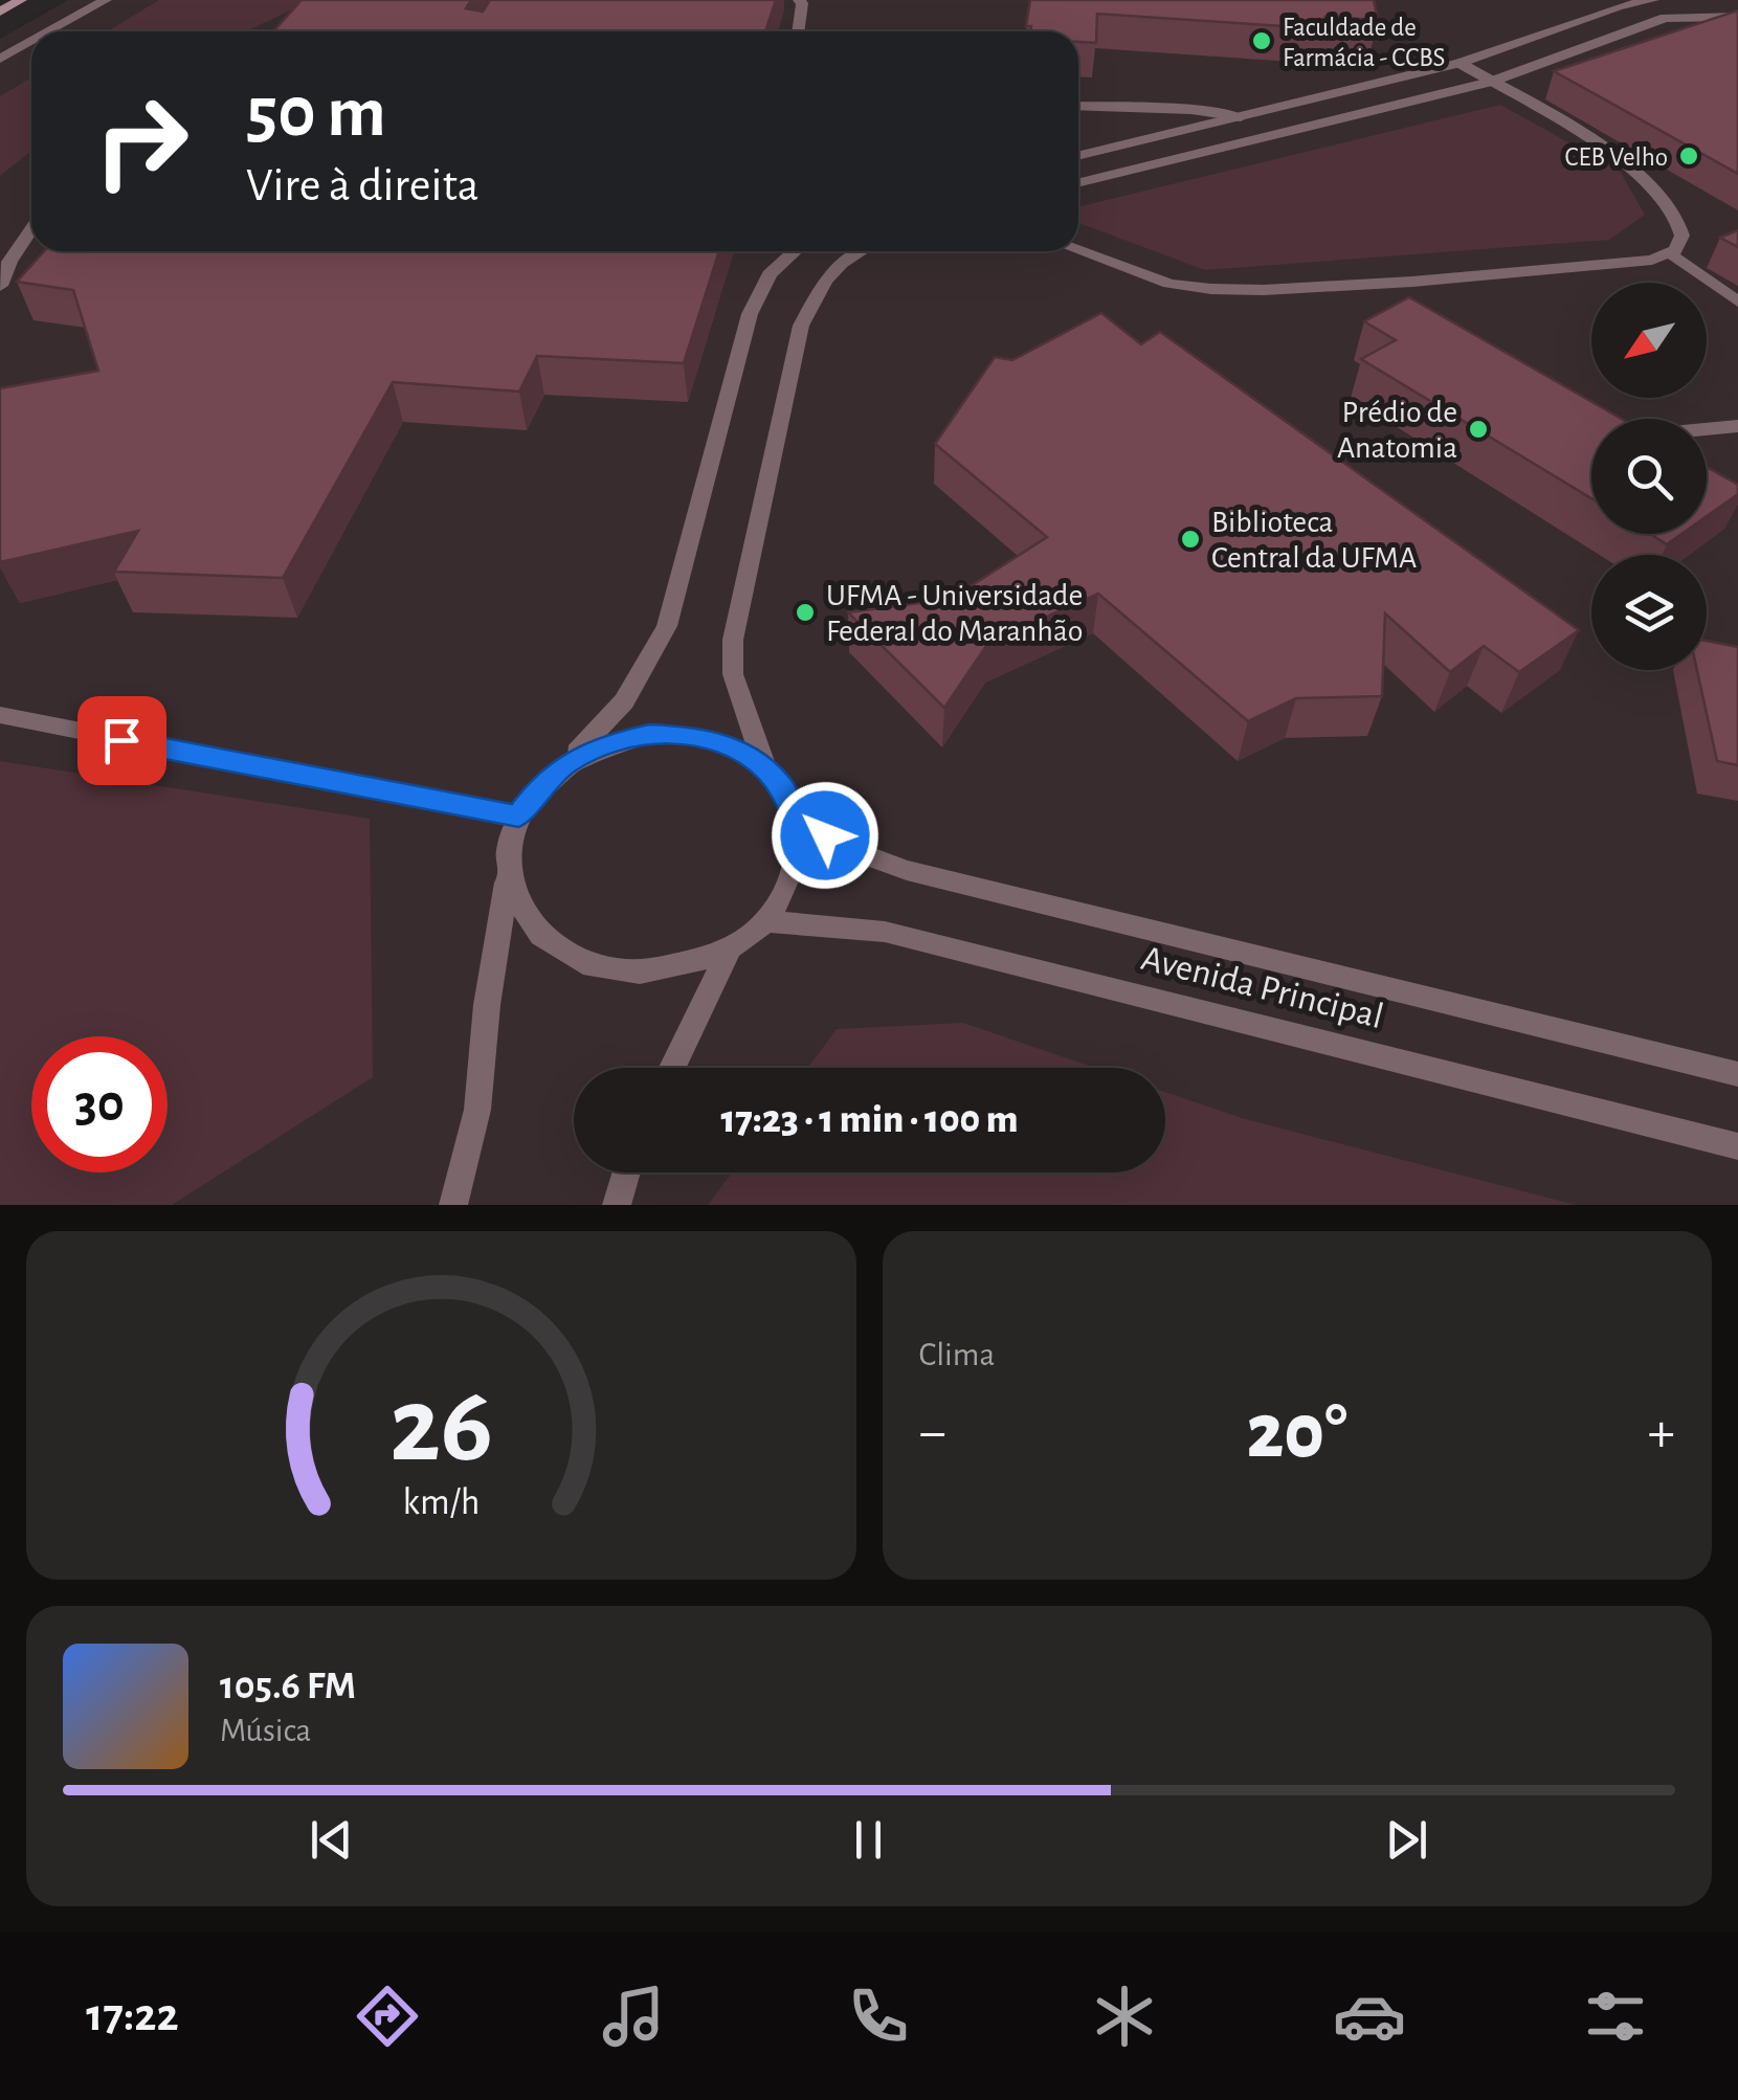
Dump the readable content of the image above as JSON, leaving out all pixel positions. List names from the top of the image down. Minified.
{"streets":{"street":["Avenida Principal"]},"places":["Faculdade de Farmácia - CCBS","CEB Velho","Prédio de Anatomia","Biblioteca Central da UFMA","UFMA - Universidade Federal do Maranhão"],"north":"bottom left","page":{"turn":["50 m","Vire à direita"],"limit":"30","trip":"17:23 · 1 min · 100 m","tile":"Clima","heat":["−","20°","+"],"song":["105.6 FM","Música"],"tabs":"17:22","gauge":["26","km/h"]}}
